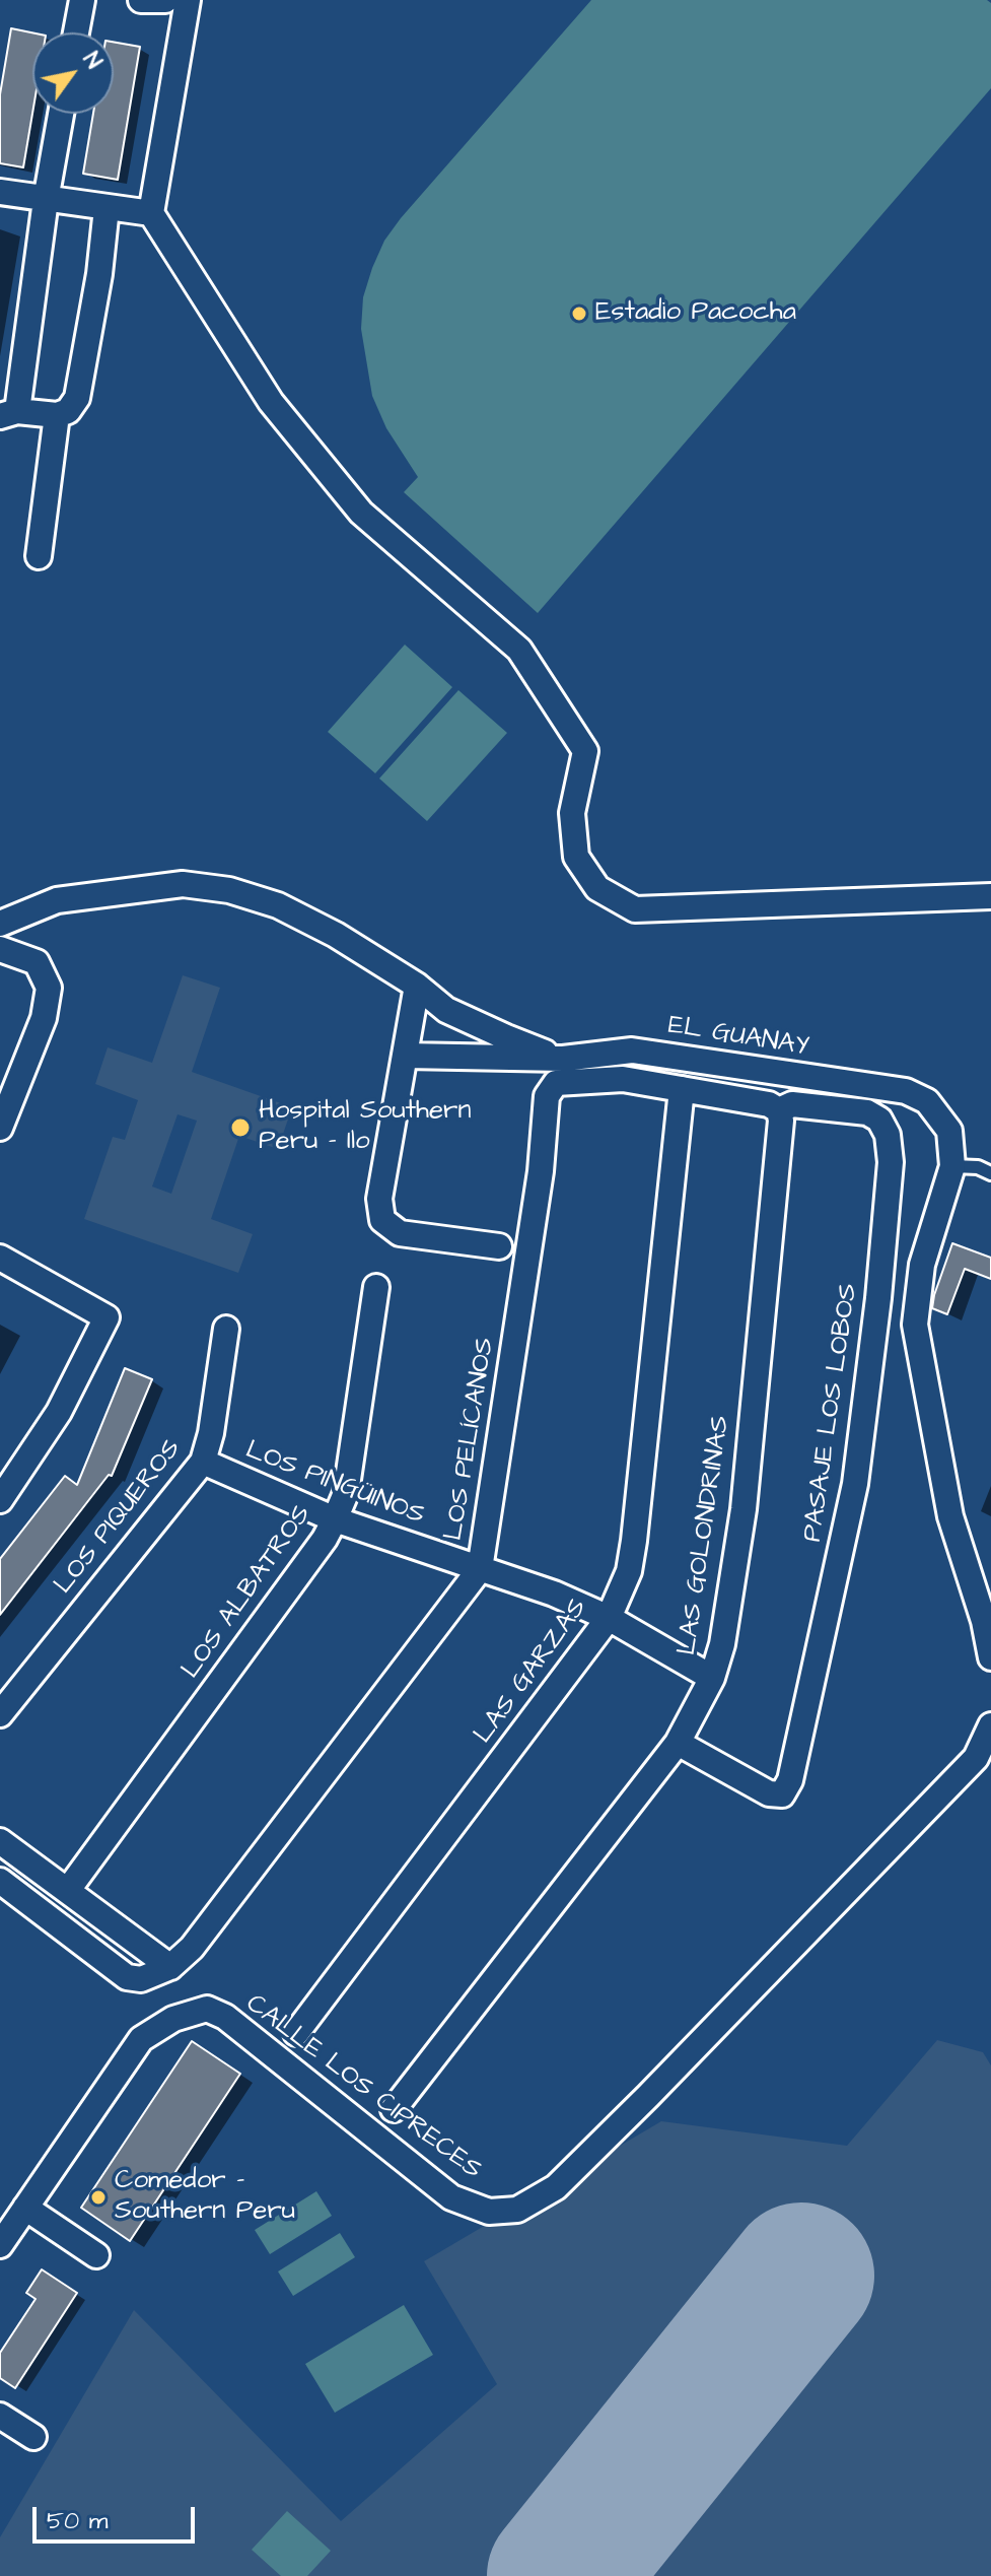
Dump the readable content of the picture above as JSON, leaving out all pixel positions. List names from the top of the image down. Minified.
{"streets":{"street":["EL GUANAY","PASAJE LOS LOBOS","LOS PELÍCANOS","LOS PINGÜINOS","LOS PIQUEROS","LAS GOLONDRINAS","LOS ALBATROS","LAS GARZAS","CALLE LOS CIPRECES"]},"crossings":[["PASAJE LOS LOBOS","LOS PELÍCANOS"],["PASAJE LOS LOBOS","LAS GOLONDRINAS"],["LOS PELÍCANOS","LOS PINGÜINOS"],["LOS PELÍCANOS","LAS GOLONDRINAS"],["LOS PELÍCANOS","LAS GARZAS"],["LOS PINGÜINOS","LOS PIQUEROS"],["LOS PINGÜINOS","LAS GOLONDRINAS"],["LOS PINGÜINOS","LOS ALBATROS"],["LOS PINGÜINOS","LAS GARZAS"]],"places":["Estadio Pacocha","Hospital Southern Peru - Ilo","Comedor - Southern Peru"],"scale_bar":"50 m","north":"top right"}
